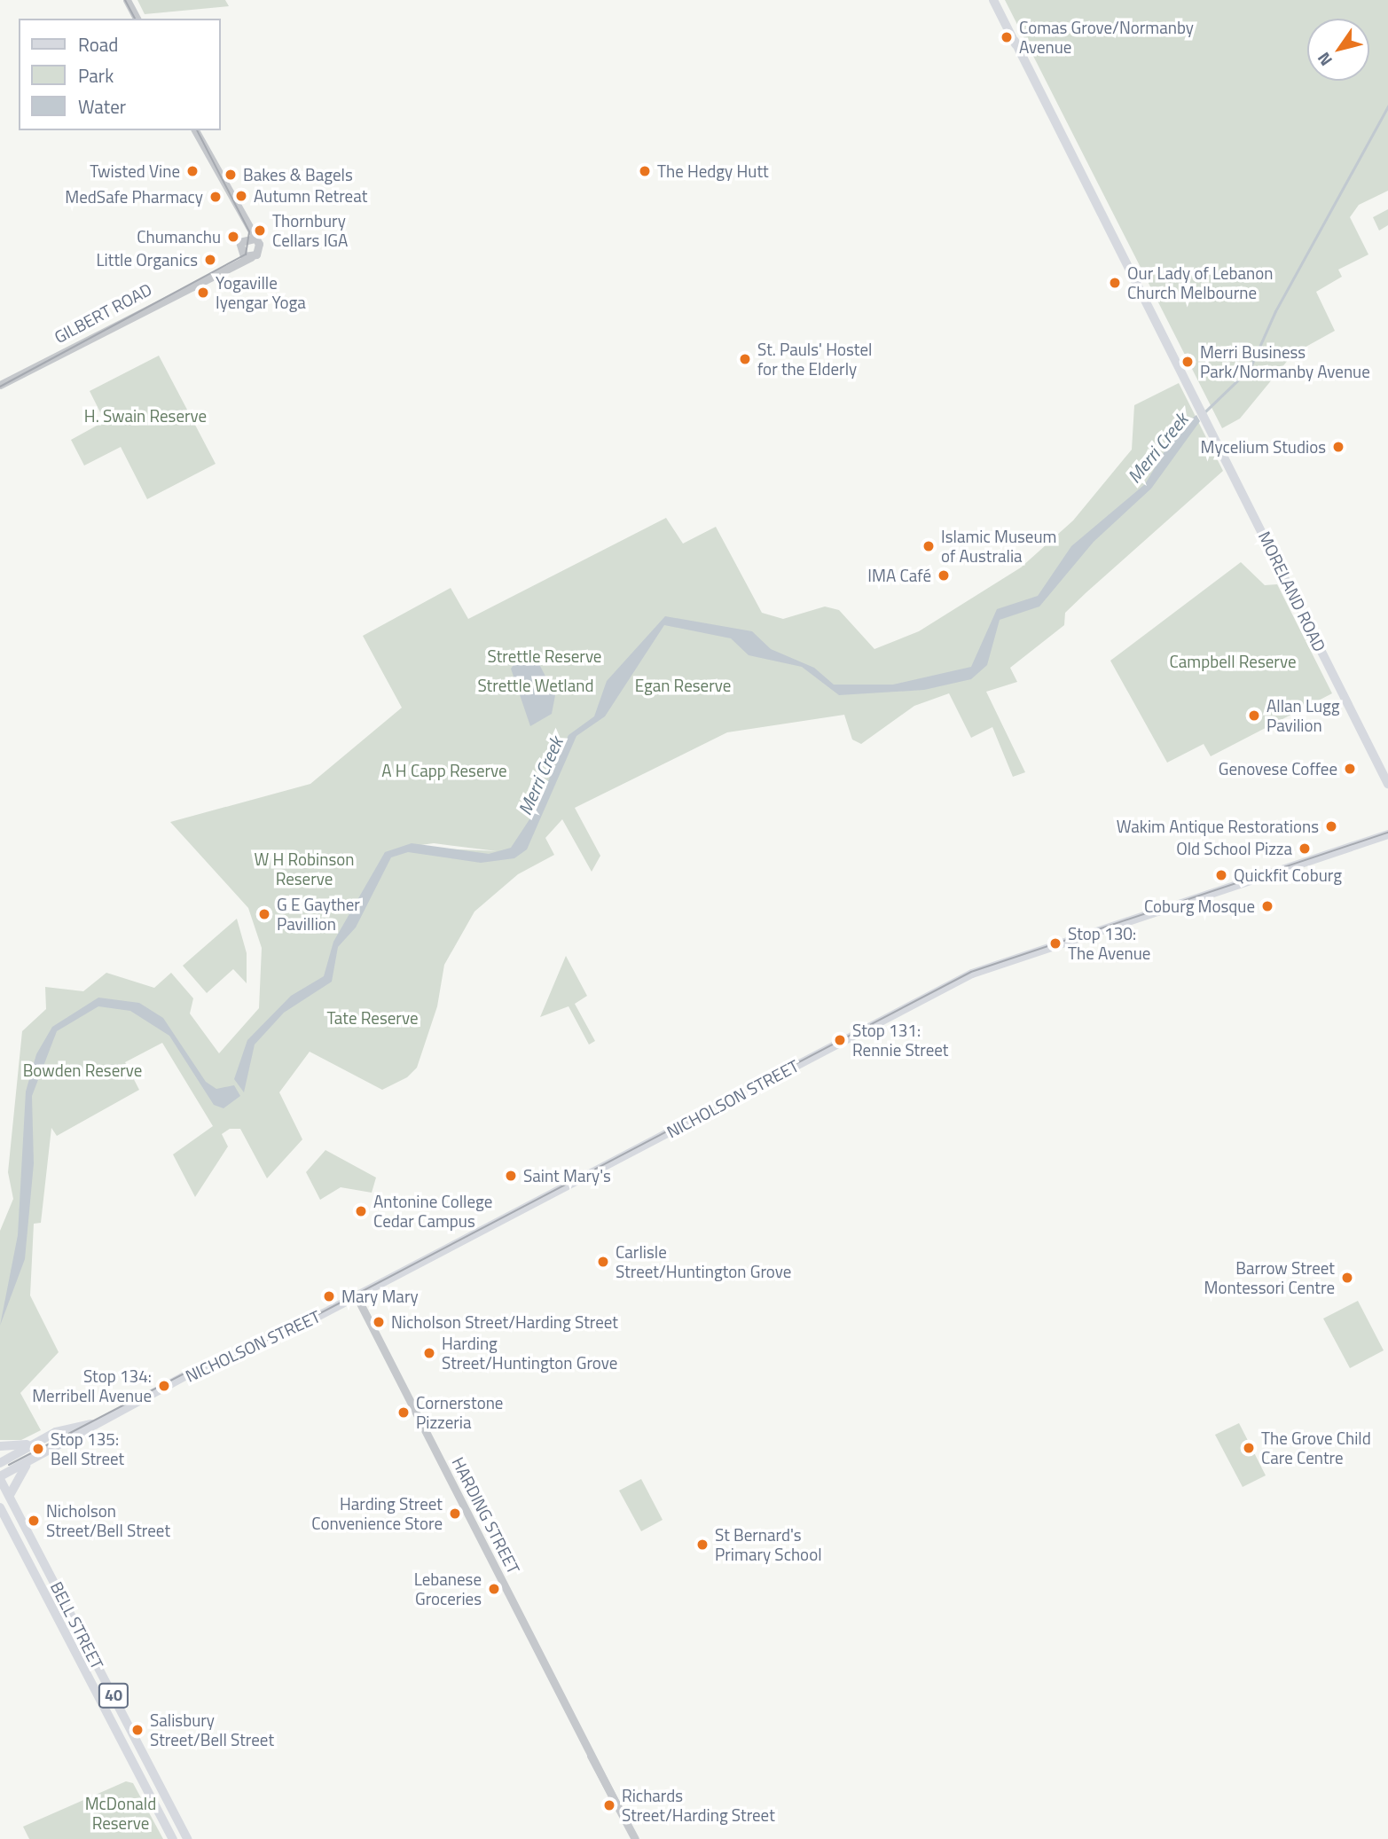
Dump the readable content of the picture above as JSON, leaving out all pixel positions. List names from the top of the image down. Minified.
{"streets":{"main road":["MORELAND ROAD","NICHOLSON STREET","BELL STREET","40"],"street":["GILBERT ROAD","HARDING STREET"]},"crossings":[["NICHOLSON STREET","HARDING STREET"],["NICHOLSON STREET","BELL STREET"]],"water":["Merri Creek"],"parks":["H. Swain Reserve","Strettle Reserve","Campbell Reserve","Strettle Wetland","Egan Reserve","A H Capp Reserve","W H Robinson Reserve","Tate Reserve","Bowden Reserve","McDonald Reserve"],"places":["Comas Grove/Normanby Avenue","Twisted Vine","The Hedgy Hutt","Bakes & Bagels","Autumn Retreat","MedSafe Pharmacy","Thornbury Cellars IGA","Chumanchu","Little Organics","Our Lady of Lebanon Church Melbourne","Yogaville Iyengar Yoga","St. Pauls' Hostel for the Elderly","Merri Business Park/Normanby Avenue","Mycelium Studios","Islamic Museum of Australia","IMA Café","Allan Lugg Pavilion","Genovese Coffee","Wakim Antique Restorations","Old School Pizza","Quickfit Coburg","Coburg Mosque","G E Gayther Pavillion","Stop 130: The Avenue","Stop 131: Rennie Street","Saint Mary's","Antonine College Cedar Campus","Carlisle Street/Huntington Grove","Barrow Street Montessori Centre","Mary Mary","Nicholson Street/Harding Street","Harding Street/Huntington Grove","Stop 134: Merribell Avenue","Cornerstone Pizzeria","The Grove Child Care Centre","Stop 135: Bell Street","Harding Street Convenience Store","Nicholson Street/Bell Street","St Bernard's Primary School","Lebanese Groceries","Salisbury Street/Bell Street","Richards Street/Harding Street"],"legend":["Road","Park","Water"],"north":"bottom left"}
